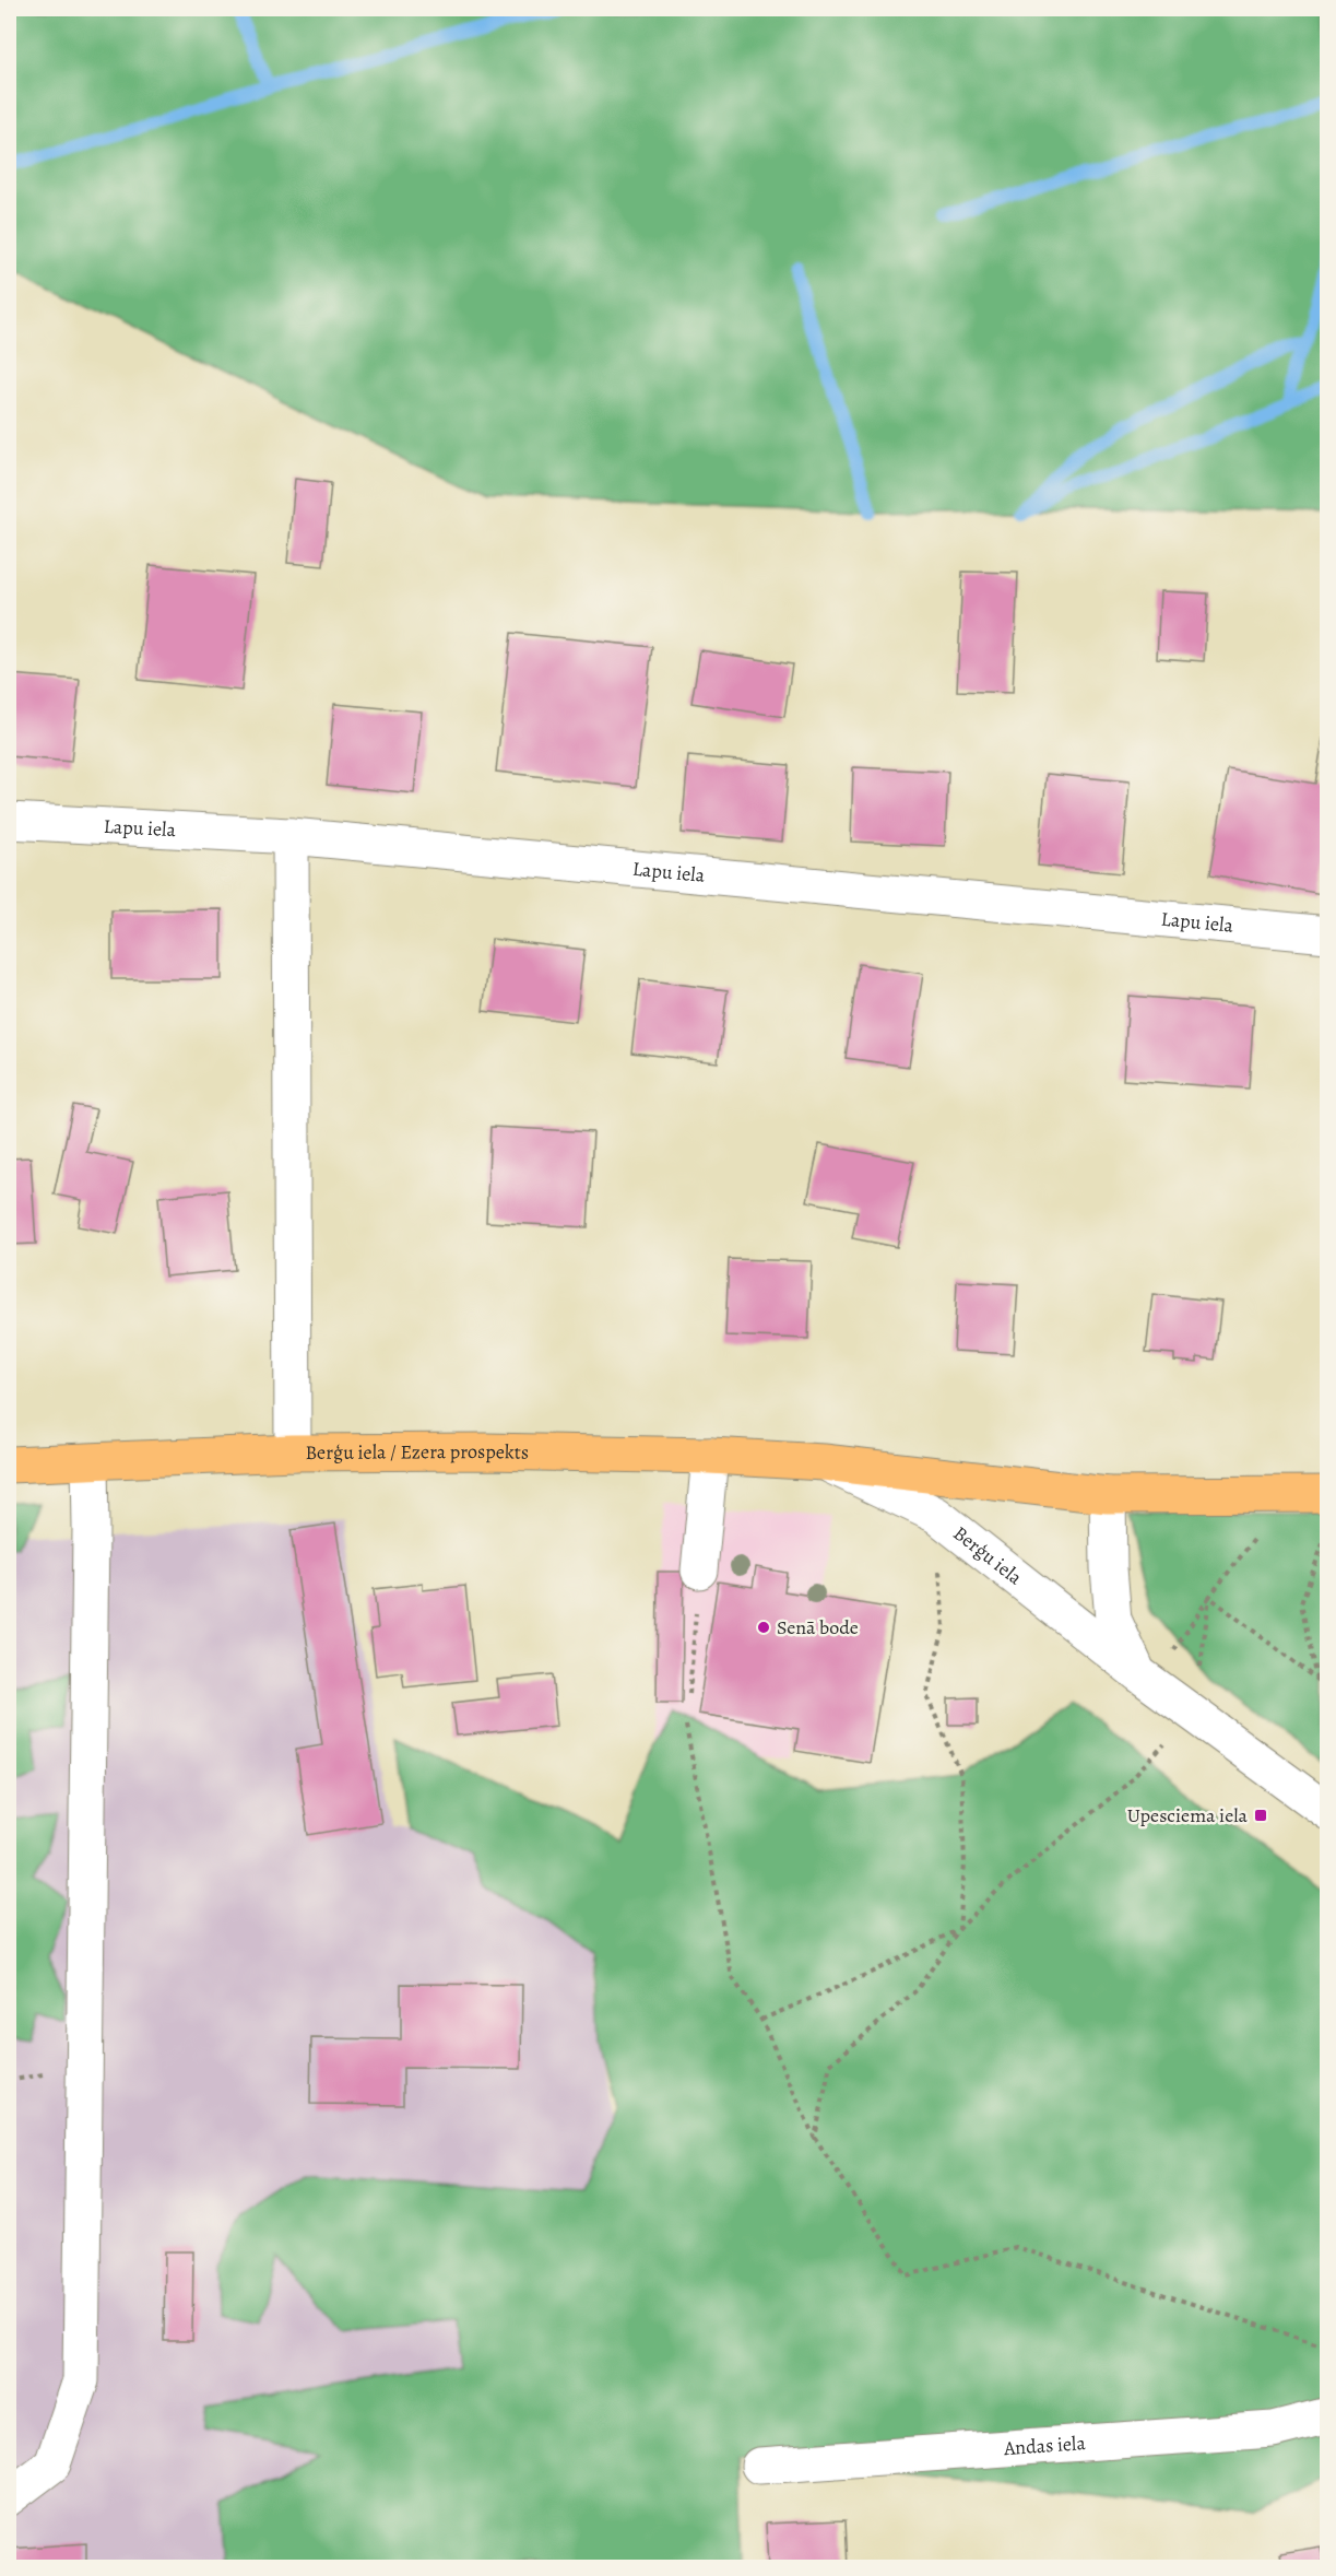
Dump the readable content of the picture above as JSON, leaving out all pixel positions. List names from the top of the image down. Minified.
{"streets":{"main road":["Berģu iela / Ezera prospekts"],"street":["Lapu iela","Berģu iela","Andas iela"]},"crossings":[["Berģu iela / Ezera prospekts","Berģu iela"]],"places":{"other":["Senā bode"],"transit":["Upesciema iela"]}}
